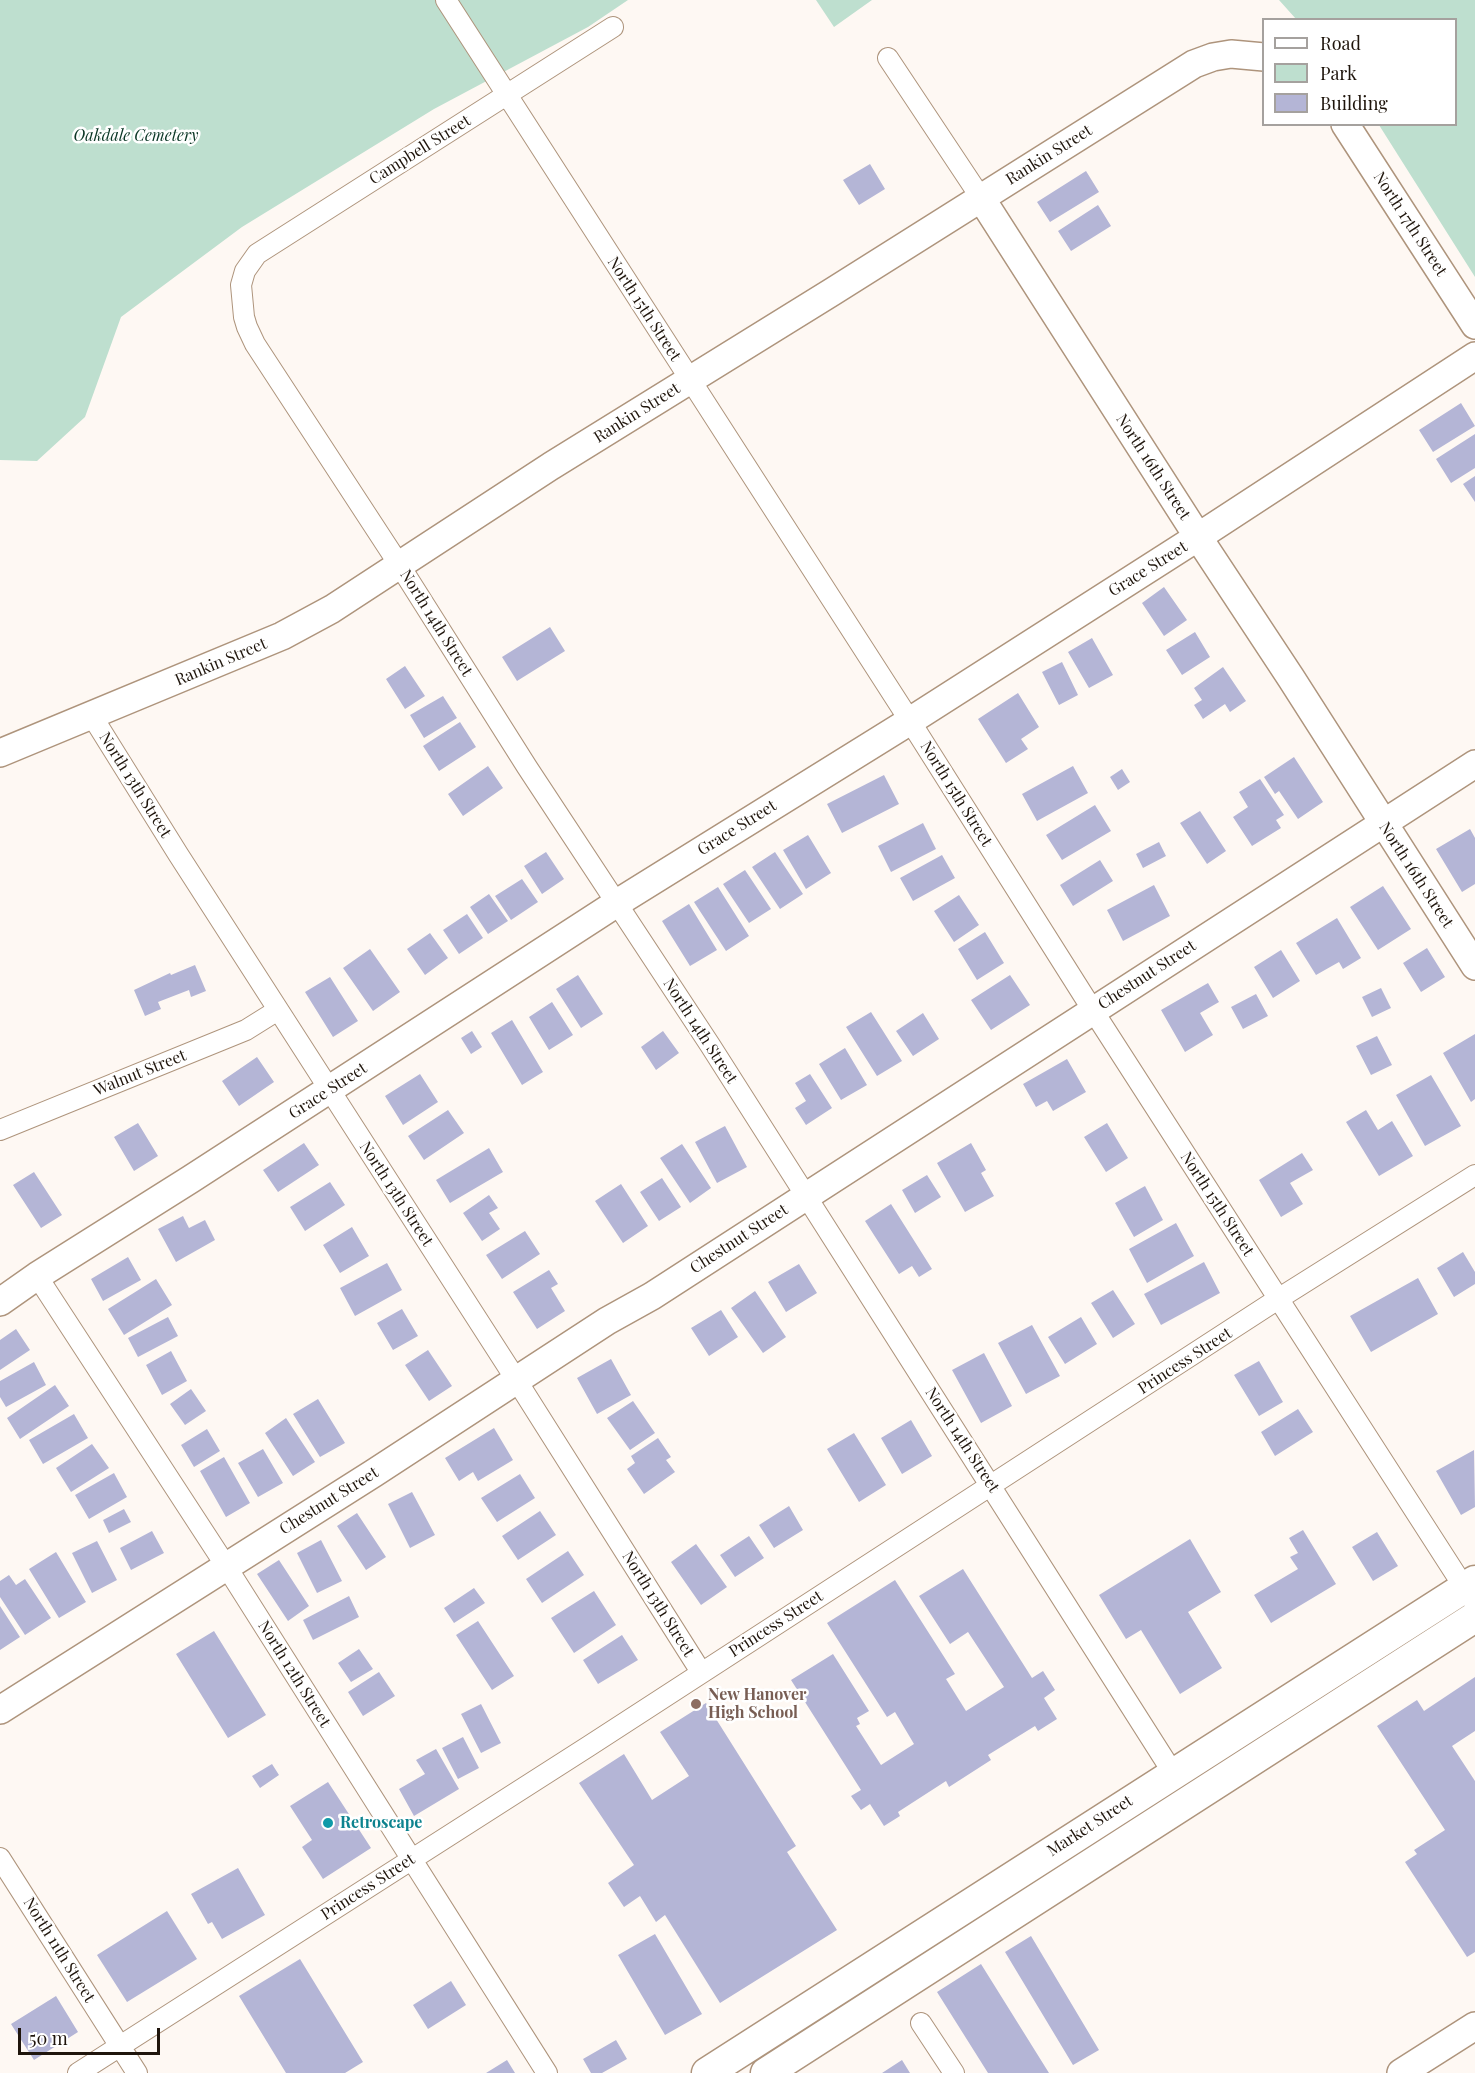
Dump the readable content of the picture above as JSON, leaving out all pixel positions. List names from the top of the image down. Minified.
{"streets":{"main road":["Market Street"],"street":["Campbell Street","Rankin Street","North 17th Street","North 15th Street","North 16th Street","Grace Street","North 14th Street","North 13th Street","Chestnut Street","Walnut Street","Princess Street","North 12th Street","North 11th Street"]},"crossings":[["Campbell Street","North 15th Street"],["Campbell Street","North 14th Street"],["Rankin Street","North 15th Street"],["Rankin Street","North 16th Street"],["Rankin Street","North 14th Street"],["Rankin Street","North 13th Street"],["North 15th Street","Grace Street"],["North 15th Street","Chestnut Street"],["North 15th Street","Princess Street"],["North 15th Street","Market Street"],["North 16th Street","Grace Street"],["North 16th Street","Chestnut Street"],["Grace Street","North 14th Street"],["Grace Street","North 13th Street"],["Grace Street","North 12th Street"],["North 14th Street","Chestnut Street"],["North 14th Street","Princess Street"],["North 14th Street","Market Street"],["North 13th Street","Chestnut Street"],["North 13th Street","Walnut Street"],["North 13th Street","Princess Street"],["Chestnut Street","North 12th Street"],["Princess Street","North 12th Street"],["Princess Street","North 11th Street"]],"parks":["Oakdale Cemetery"],"places":["New Hanover High School","Retroscape"],"legend":["Road","Park","Building"],"scale_bar":"50 m"}
